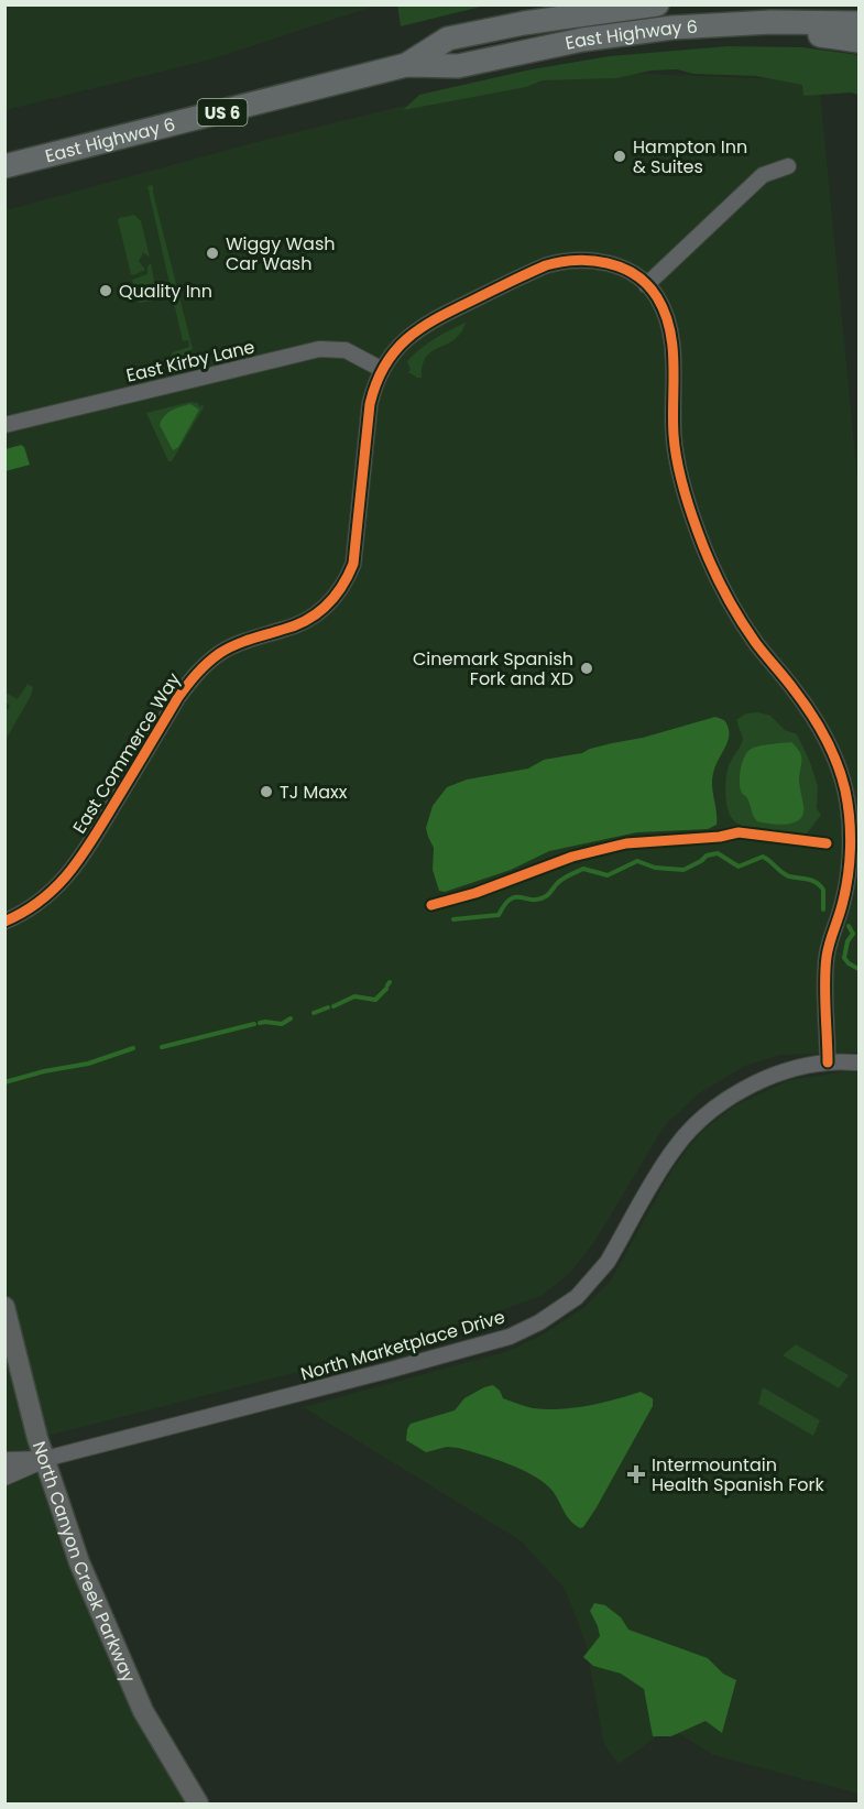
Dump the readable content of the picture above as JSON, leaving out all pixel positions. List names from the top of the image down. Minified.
{"streets":{"highway":["East Highway 6","US 6"],"main road":["North Canyon Creek Parkway"],"street":["East Kirby Lane","East Commerce Way","North Marketplace Drive"]},"crossings":[["East Highway 6","US 6"],["East Kirby Lane","East Commerce Way"],["North Marketplace Drive","North Canyon Creek Parkway"]],"places":{"other":["Hampton Inn & Suites","Wiggy Wash Car Wash","Quality Inn","Cinemark Spanish Fork and XD","TJ Maxx"],"health":["Intermountain Health Spanish Fork"]}}
